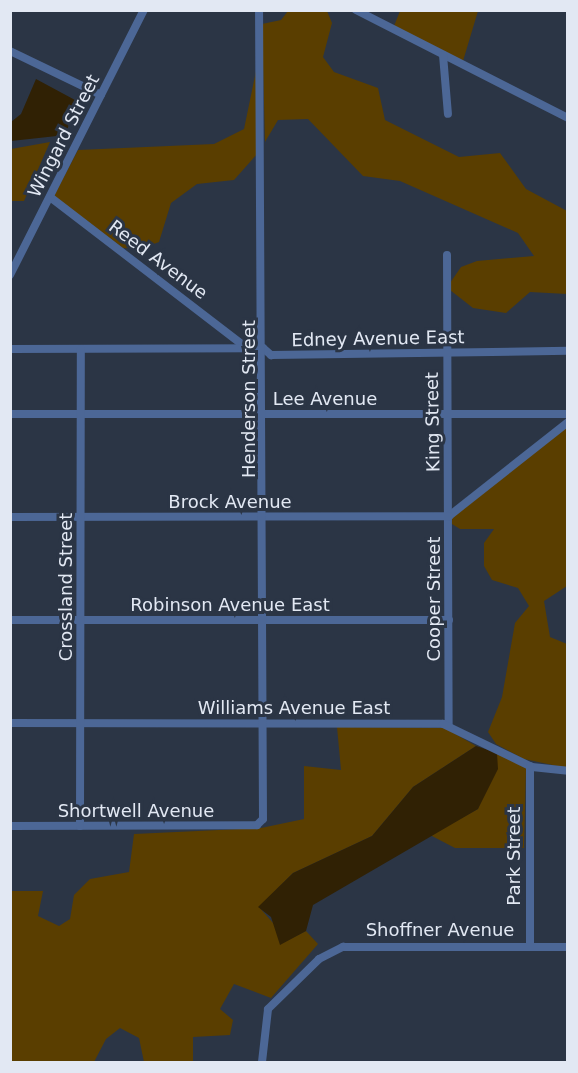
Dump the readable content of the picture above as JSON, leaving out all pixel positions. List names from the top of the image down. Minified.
{"streets":{"street":["Wingard Street","Reed Avenue","Edney Avenue East","Henderson Street","Lee Avenue","King Street","Brock Avenue","Crossland Street","Cooper Street","Robinson Avenue East","Williams Avenue East","Shortwell Avenue","Park Street","Shoffner Avenue"]},"crossings":[["Wingard Street","Reed Avenue"],["Reed Avenue","Edney Avenue East"],["Edney Avenue East","Henderson Street"],["Edney Avenue East","King Street"],["Edney Avenue East","Crossland Street"],["Henderson Street","Lee Avenue"],["Henderson Street","Brock Avenue"],["Henderson Street","Robinson Avenue East"],["Henderson Street","Williams Avenue East"],["Henderson Street","Shortwell Avenue"],["Lee Avenue","King Street"],["Lee Avenue","Crossland Street"],["King Street","Brock Avenue"],["King Street","Cooper Street"],["Brock Avenue","Crossland Street"],["Brock Avenue","Cooper Street"],["Crossland Street","Robinson Avenue East"],["Crossland Street","Williams Avenue East"],["Crossland Street","Shortwell Avenue"],["Cooper Street","Robinson Avenue East"],["Cooper Street","Williams Avenue East"],["Williams Avenue East","Park Street"],["Park Street","Shoffner Avenue"]]}
